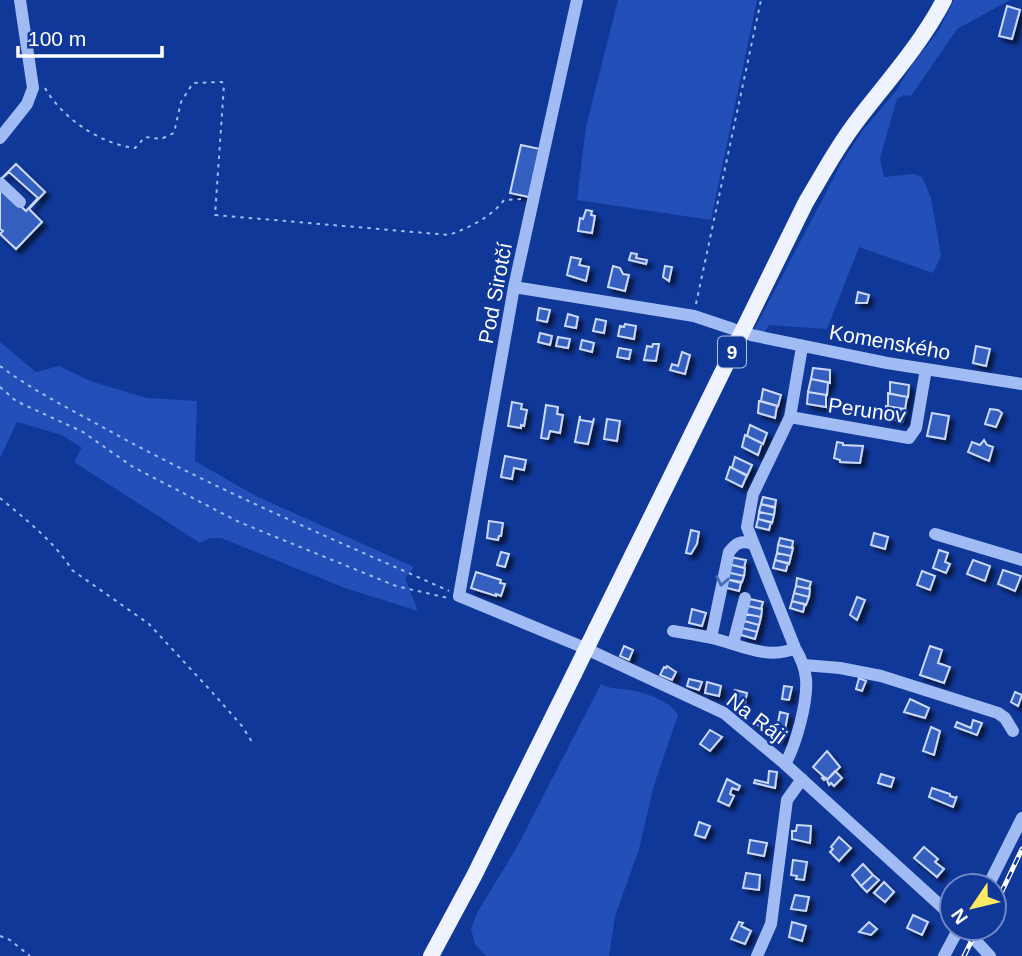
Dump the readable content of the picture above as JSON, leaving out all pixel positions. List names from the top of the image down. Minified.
{"streets":{"main road":["9"],"street":["Pod Sirotčí","Komenského","Perunov","Na Ráji"]},"crossings":[["Pod Sirotčí","Na Ráji"],["Komenského","Perunov"]],"scale_bar":"100 m","north":"bottom left"}
